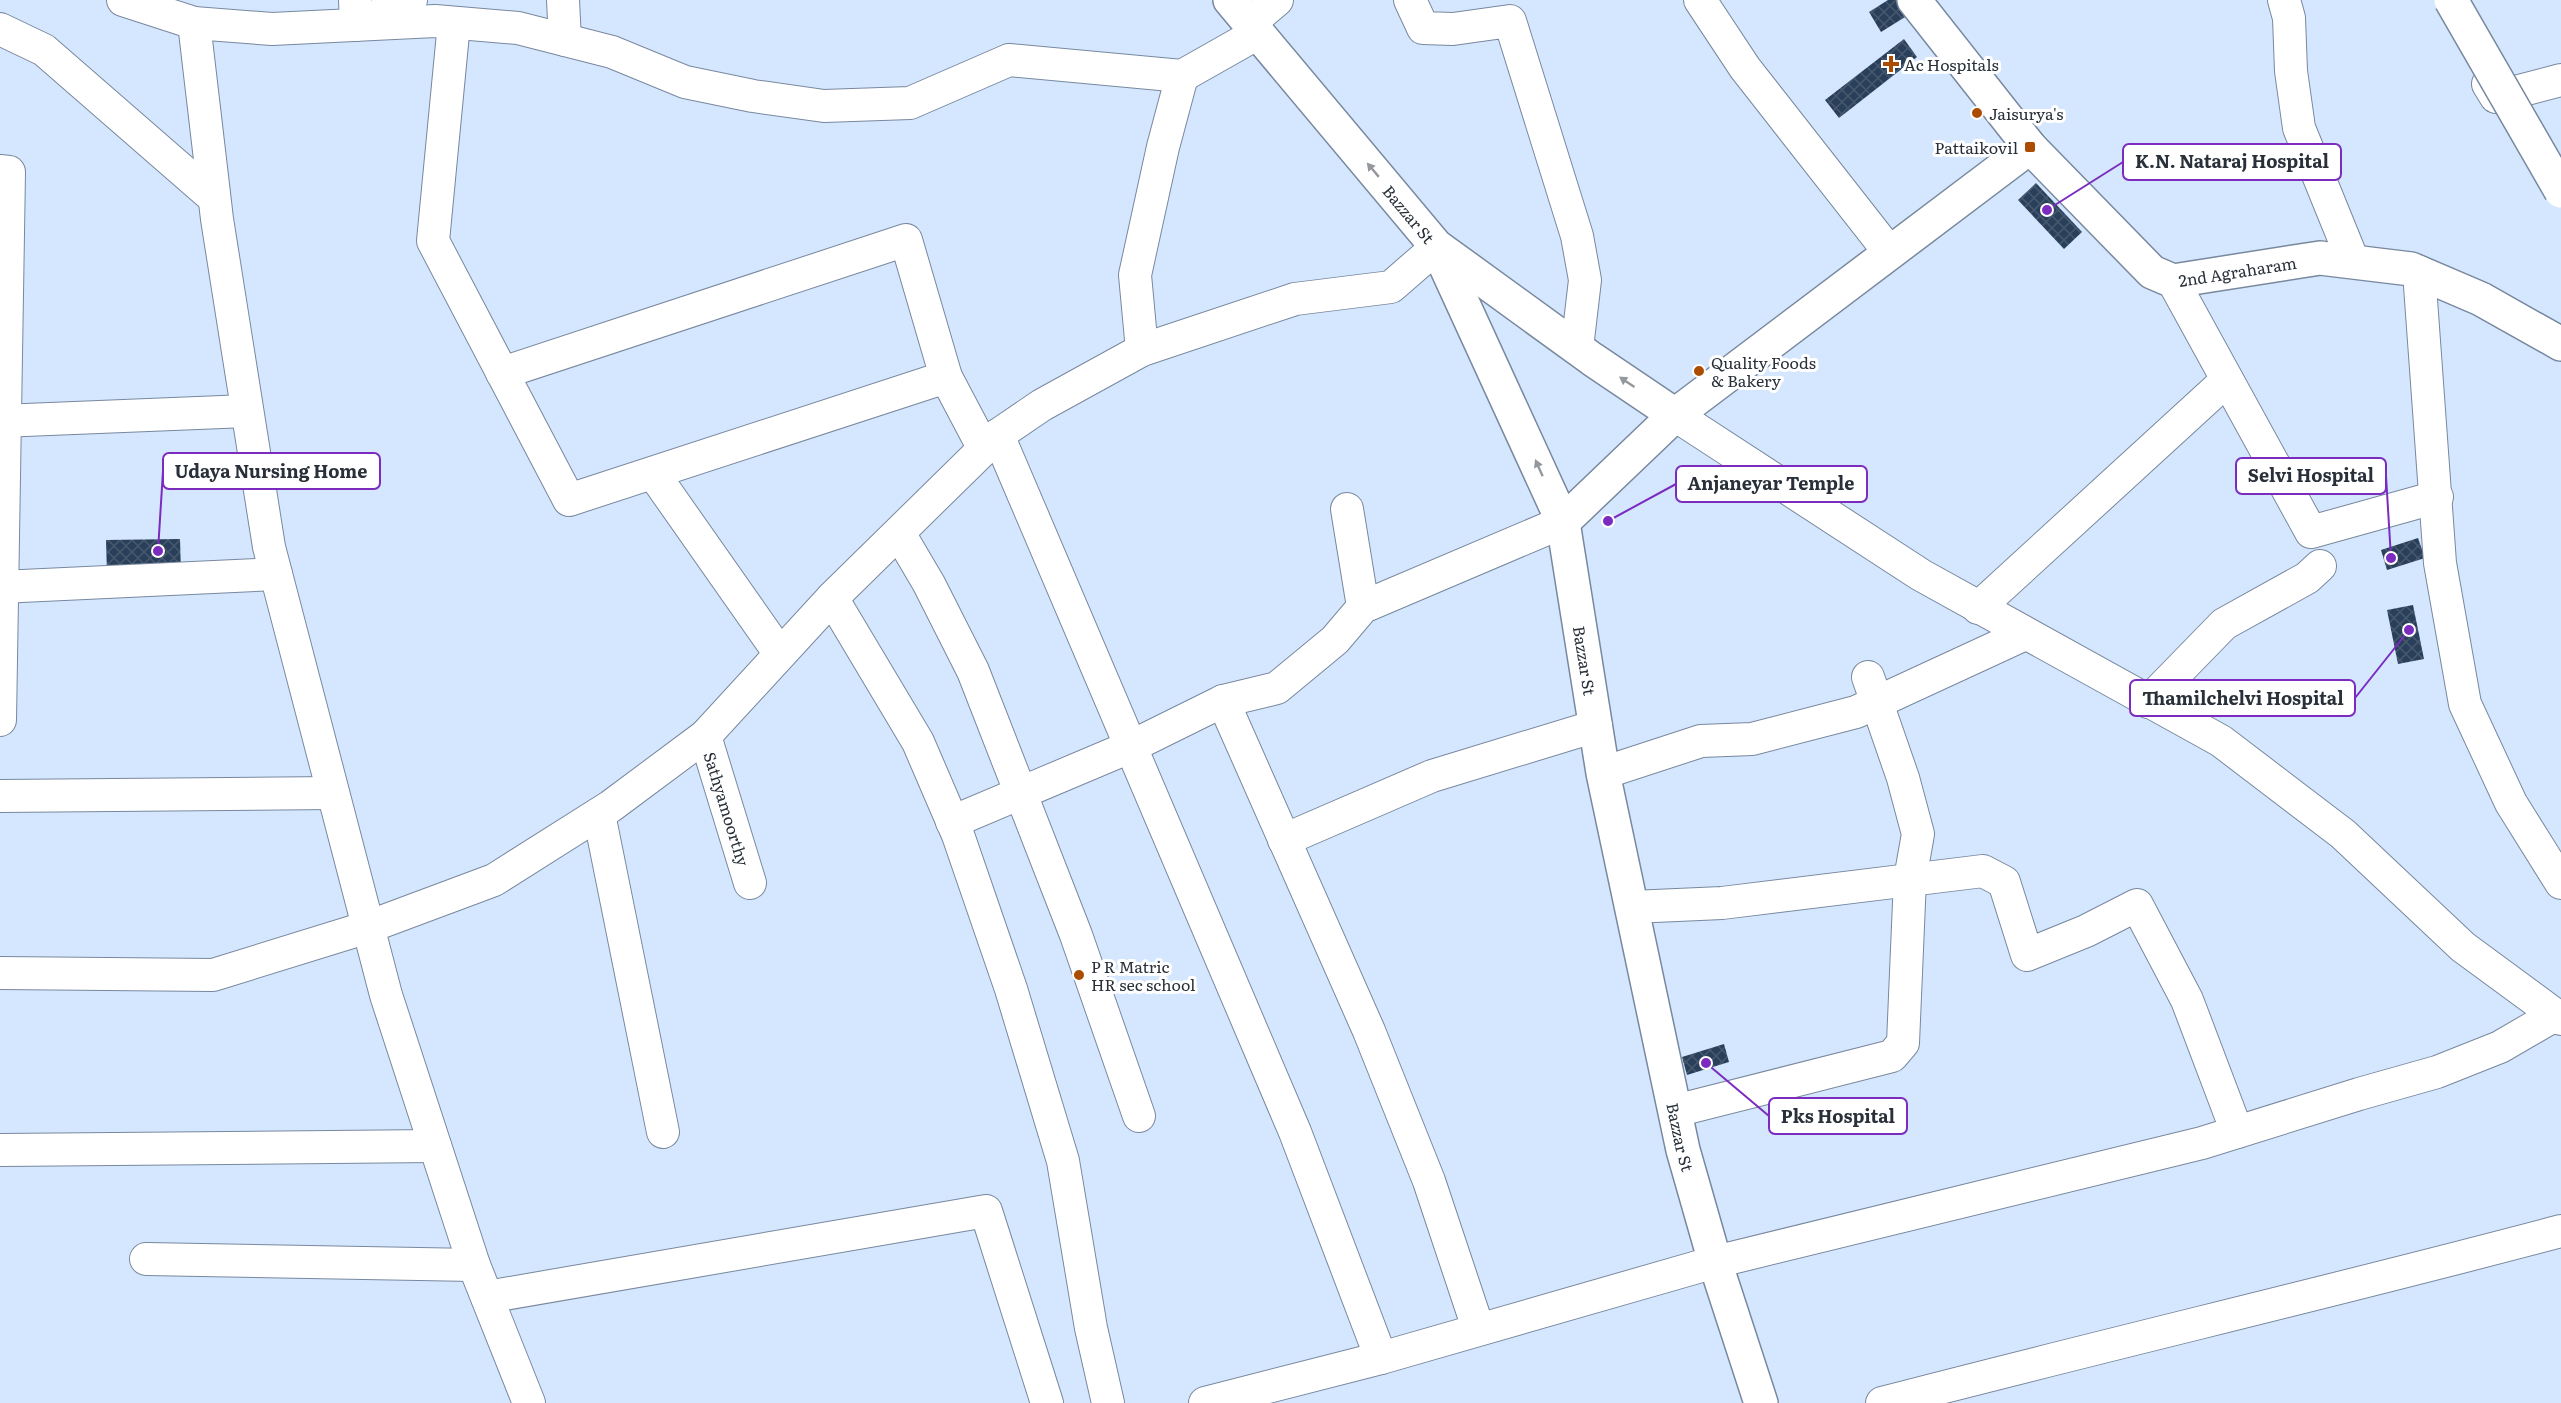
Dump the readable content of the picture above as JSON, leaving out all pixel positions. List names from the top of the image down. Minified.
{"streets":{"main road":["Bazzar St","2nd Agraharam"],"street":["Sathyamoorthy"]},"places":{"health":["Ac Hospitals"],"other":["Jaisurya's","K.N. Nataraj Hospital","Quality Foods & Bakery","Anjaneyar Temple","Udaya Nursing Home","Selvi Hospital","Thamilchelvi Hospital","P R Matric HR sec school","Pks Hospital"],"transit":["Pattaikovil"]}}
